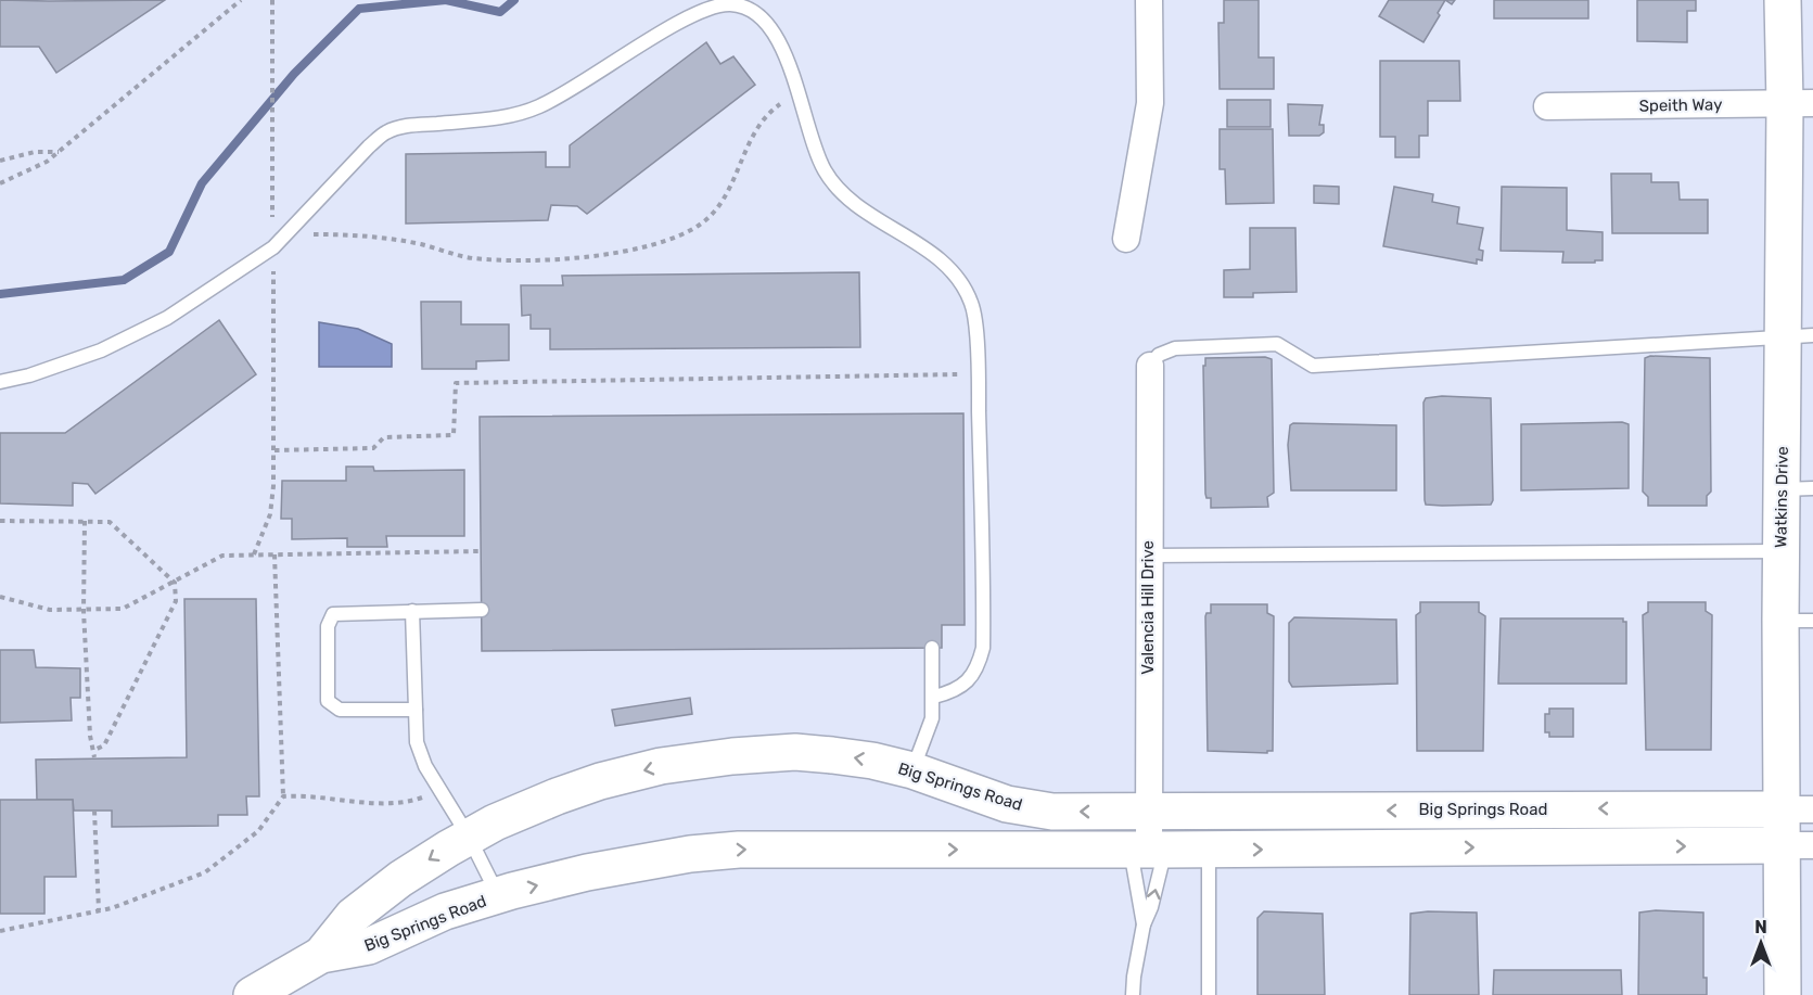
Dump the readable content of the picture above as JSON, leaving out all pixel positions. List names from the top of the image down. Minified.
{"streets":{"street":["Speith Way","Watkins Drive","Valencia Hill Drive","Big Springs Road"]},"crossings":[["Speith Way","Watkins Drive"],["Watkins Drive","Big Springs Road"],["Valencia Hill Drive","Big Springs Road"]],"north":"top"}
